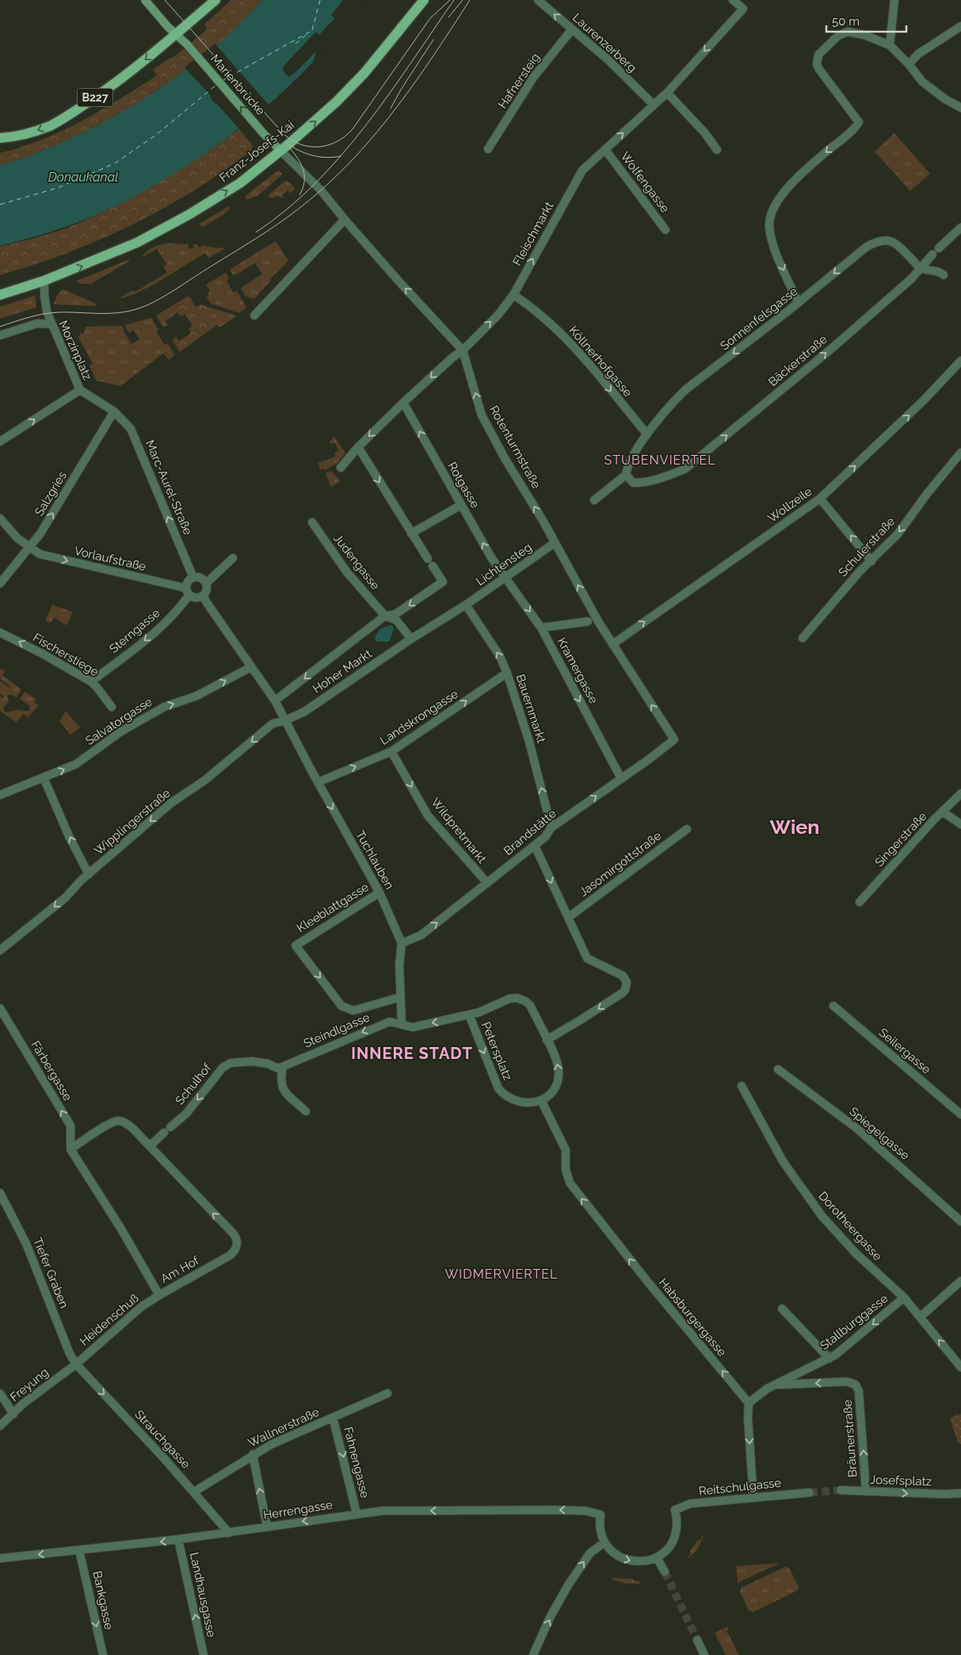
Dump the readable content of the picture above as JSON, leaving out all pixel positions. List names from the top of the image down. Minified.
{"streets":{"main road":["B227","Franz-Josefs-Kai"],"street":["Laurenzerberg","Hafnersteig","Marienbrücke","Wolfengasse","Fleischmarkt","Sonnenfelsgasse","Morzinplatz","Bäckerstraße","Köllnerhofgasse","Rotenturmstraße","Rotgasse","Marc-Aurel-Straße","Salzgries","Wollzeile","Schulerstraße","Vorlaufstraße","Judengasse","Lichtensteg","Sterngasse","Fischerstiege","Kramergasse","Hoher Markt","Bauernmarkt","Landskrongasse","Salvatorgasse","Wipplingerstraße","Wildpretmarkt","Brandstätte","Singerstraße","Tuchlauben","Jasomirgottstraße","Kleeblattgasse","Steindlgasse","Petersplatz","Seilergasse","Färbergasse","Schulhof","Spiegelgasse","Dorotheergasse","Am Hof","Tiefer Graben","Habsburgergasse","Heidenschuß","Stallburggasse","Freyung","Wallnerstraße","Bräunerstraße","Strauchgasse","Fahnengasse","Josefsplatz","Reitschulgasse","Herrengasse","Landhausgasse","Bankgasse"]},"crossings":[["Laurenzerberg","Hafnersteig"],["Laurenzerberg","Fleischmarkt"],["Marienbrücke","B227"],["Marienbrücke","Franz-Josefs-Kai"],["Marienbrücke","Rotenturmstraße"],["Franz-Josefs-Kai","Morzinplatz"],["Franz-Josefs-Kai","Rotenturmstraße"],["Wolfengasse","Fleischmarkt"],["Fleischmarkt","Köllnerhofgasse"],["Fleischmarkt","Rotenturmstraße"],["Fleischmarkt","Rotgasse"],["Sonnenfelsgasse","Bäckerstraße"],["Sonnenfelsgasse","Köllnerhofgasse"],["Morzinplatz","Marc-Aurel-Straße"],["Morzinplatz","Salzgries"],["Rotenturmstraße","Wollzeile"],["Rotenturmstraße","Lichtensteg"],["Rotenturmstraße","Brandstätte"],["Rotgasse","Lichtensteg"],["Rotgasse","Kramergasse"],["Marc-Aurel-Straße","Salzgries"],["Marc-Aurel-Straße","Vorlaufstraße"],["Marc-Aurel-Straße","Sterngasse"],["Salzgries","Vorlaufstraße"],["Vorlaufstraße","Sterngasse"],["Judengasse","Hoher Markt"],["Lichtensteg","Kramergasse"],["Lichtensteg","Hoher Markt"],["Lichtensteg","Bauernmarkt"],["Sterngasse","Fischerstiege"],["Kramergasse","Brandstätte"],["Hoher Markt","Bauernmarkt"],["Hoher Markt","Wipplingerstraße"],["Hoher Markt","Tuchlauben"],["Bauernmarkt","Landskrongasse"],["Bauernmarkt","Brandstätte"],["Landskrongasse","Wildpretmarkt"],["Landskrongasse","Tuchlauben"],["Wipplingerstraße","Tuchlauben"],["Wildpretmarkt","Brandstätte"],["Brandstätte","Tuchlauben"],["Tuchlauben","Kleeblattgasse"],["Tuchlauben","Steindlgasse"],["Steindlgasse","Petersplatz"],["Steindlgasse","Schulhof"],["Petersplatz","Habsburgergasse"],["Färbergasse","Am Hof"],["Schulhof","Am Hof"],["Dorotheergasse","Stallburggasse"],["Am Hof","Heidenschuß"],["Tiefer Graben","Heidenschuß"],["Tiefer Graben","Freyung"],["Tiefer Graben","Strauchgasse"],["Habsburgergasse","Stallburggasse"],["Heidenschuß","Freyung"],["Heidenschuß","Strauchgasse"],["Stallburggasse","Bräunerstraße"],["Freyung","Strauchgasse"],["Wallnerstraße","Strauchgasse"],["Wallnerstraße","Fahnengasse"],["Bräunerstraße","Josefsplatz"],["Strauchgasse","Herrengasse"],["Fahnengasse","Herrengasse"],["Herrengasse","Landhausgasse"],["Herrengasse","Bankgasse"]],"one_way":["Marienbrücke","Franz-Josefs-Kai","Sonnenfelsgasse","Bäckerstraße","Köllnerhofgasse","Rotenturmstraße","Marc-Aurel-Straße","Wollzeile","Schulerstraße","Vorlaufstraße","Sterngasse","Fischerstiege","Kramergasse","Bauernmarkt","Landskrongasse","Salvatorgasse","Wipplingerstraße","Wildpretmarkt","Brandstätte","Tuchlauben","Steindlgasse","Färbergasse","Schulhof","Habsburgergasse","Bräunerstraße","Strauchgasse","Fahnengasse","Josefsplatz","Herrengasse","Landhausgasse","Bankgasse"],"districts":["STUBENVIERTEL","Wien","INNERE STADT","WIDMERVIERTEL"],"water":["Donaukanal"],"scale_bar":"50 m"}
